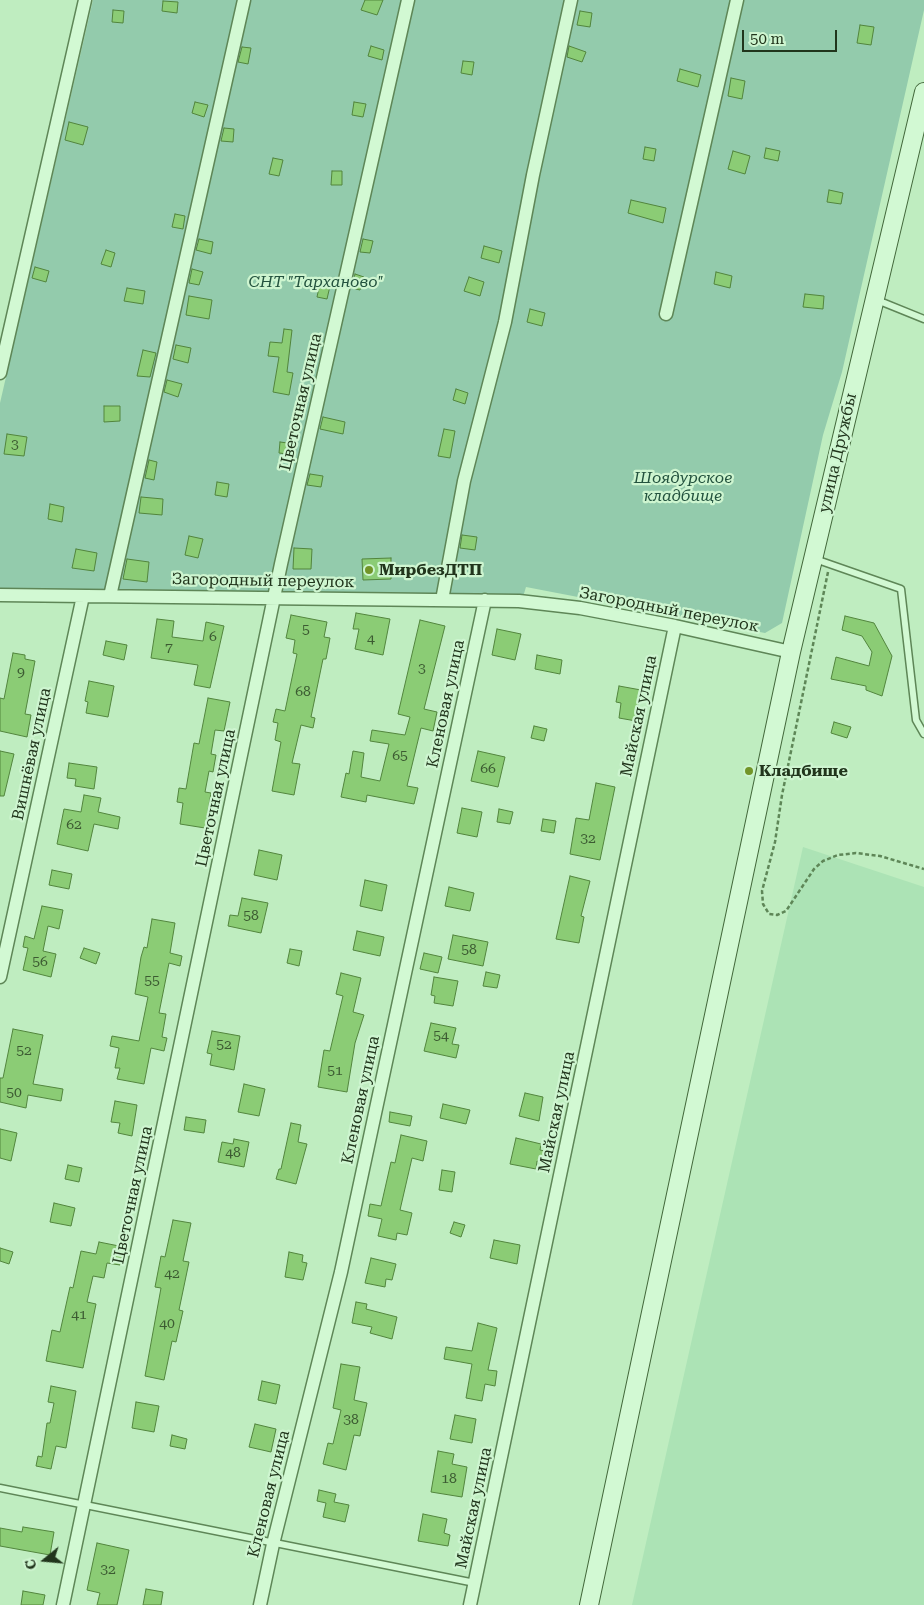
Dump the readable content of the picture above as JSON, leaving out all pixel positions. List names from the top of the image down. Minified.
{"streets":{"main road":["улица Дружбы"],"street":["Цветочная улица","Загородный переулок","Кленовая улица","Майская улица","Вишнёвая улица"]},"crossings":[["Цветочная улица","Загородный переулок"],["улица Дружбы","Загородный переулок"],["Загородный переулок","Кленовая улица"],["Загородный переулок","Майская улица"],["Загородный переулок","Вишнёвая улица"]],"parks":["СНТ \"Тарханово\"","Шоядурское кладбище"],"places":["МирбезДТП","Кладбище"],"house_numbers":["3","5","6","4","7","3","9","68","65","66","62","32","58","58","56","55","54","52","52","51","50","48","42","41","40","38","18","32"],"scale_bar":"50 m","north":"left"}
